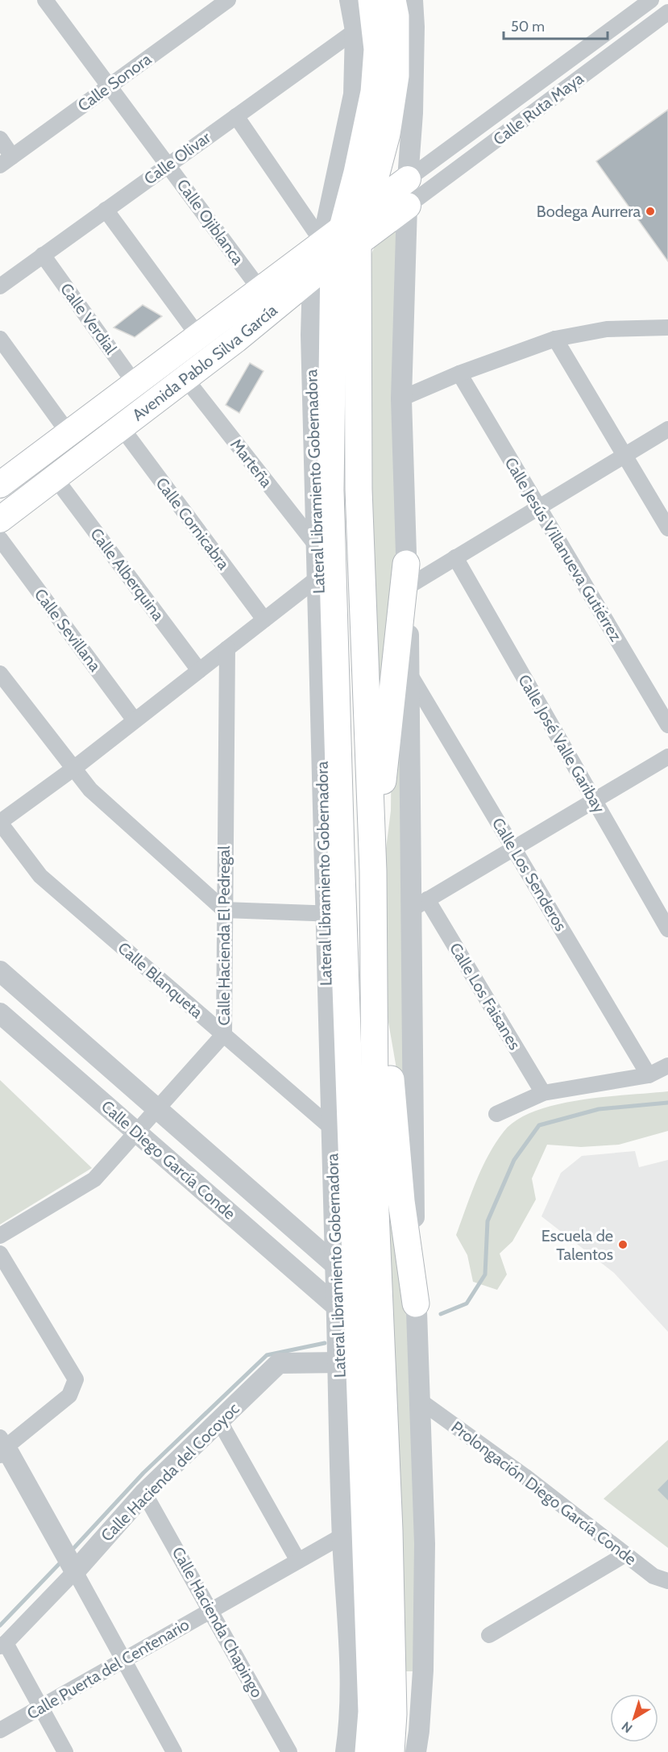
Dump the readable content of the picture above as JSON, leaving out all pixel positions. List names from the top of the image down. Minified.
{"streets":{"main road":["Avenida Pablo Silva García"],"street":["Calle Sonora","Calle Ruta Maya","Calle Olivar","Calle Ojiblanca","Calle Verdial","Marteña","Lateral Libramiento Gobernadora","Calle Cornicabra","Calle Jesús Villanueva Gutiérrez","Calle Alberquina","Calle Sevillana","Calle José Valle Garibay","Calle Los Senderos","Calle Hacienda El Pedregal","Calle Blanqueta","Calle Los Faisanes","Calle Diego García Conde","Calle Hacienda del Cocoyoc","Prolongación Diego García Conde","Calle Hacienda Chapingo","Calle Puerta del Centenario"]},"crossings":[["Calle Sonora","Calle Ojiblanca"],["Calle Ruta Maya","Avenida Pablo Silva García"],["Calle Olivar","Calle Ojiblanca"],["Calle Olivar","Calle Verdial"],["Calle Olivar","Lateral Libramiento Gobernadora"],["Calle Ojiblanca","Avenida Pablo Silva García"],["Calle Verdial","Avenida Pablo Silva García"],["Avenida Pablo Silva García","Marteña"],["Avenida Pablo Silva García","Lateral Libramiento Gobernadora"],["Avenida Pablo Silva García","Calle Cornicabra"],["Avenida Pablo Silva García","Calle Alberquina"],["Marteña","Lateral Libramiento Gobernadora"],["Lateral Libramiento Gobernadora","Calle Blanqueta"],["Lateral Libramiento Gobernadora","Calle Diego García Conde"],["Lateral Libramiento Gobernadora","Calle Hacienda del Cocoyoc"],["Lateral Libramiento Gobernadora","Calle Puerta del Centenario"],["Calle Hacienda El Pedregal","Calle Blanqueta"],["Calle Hacienda El Pedregal","Calle Diego García Conde"],["Calle Hacienda del Cocoyoc","Calle Hacienda Chapingo"],["Calle Hacienda Chapingo","Calle Puerta del Centenario"]],"places":["Bodega Aurrera","Escuela de Talentos"],"scale_bar":"50 m","north":"bottom left"}
